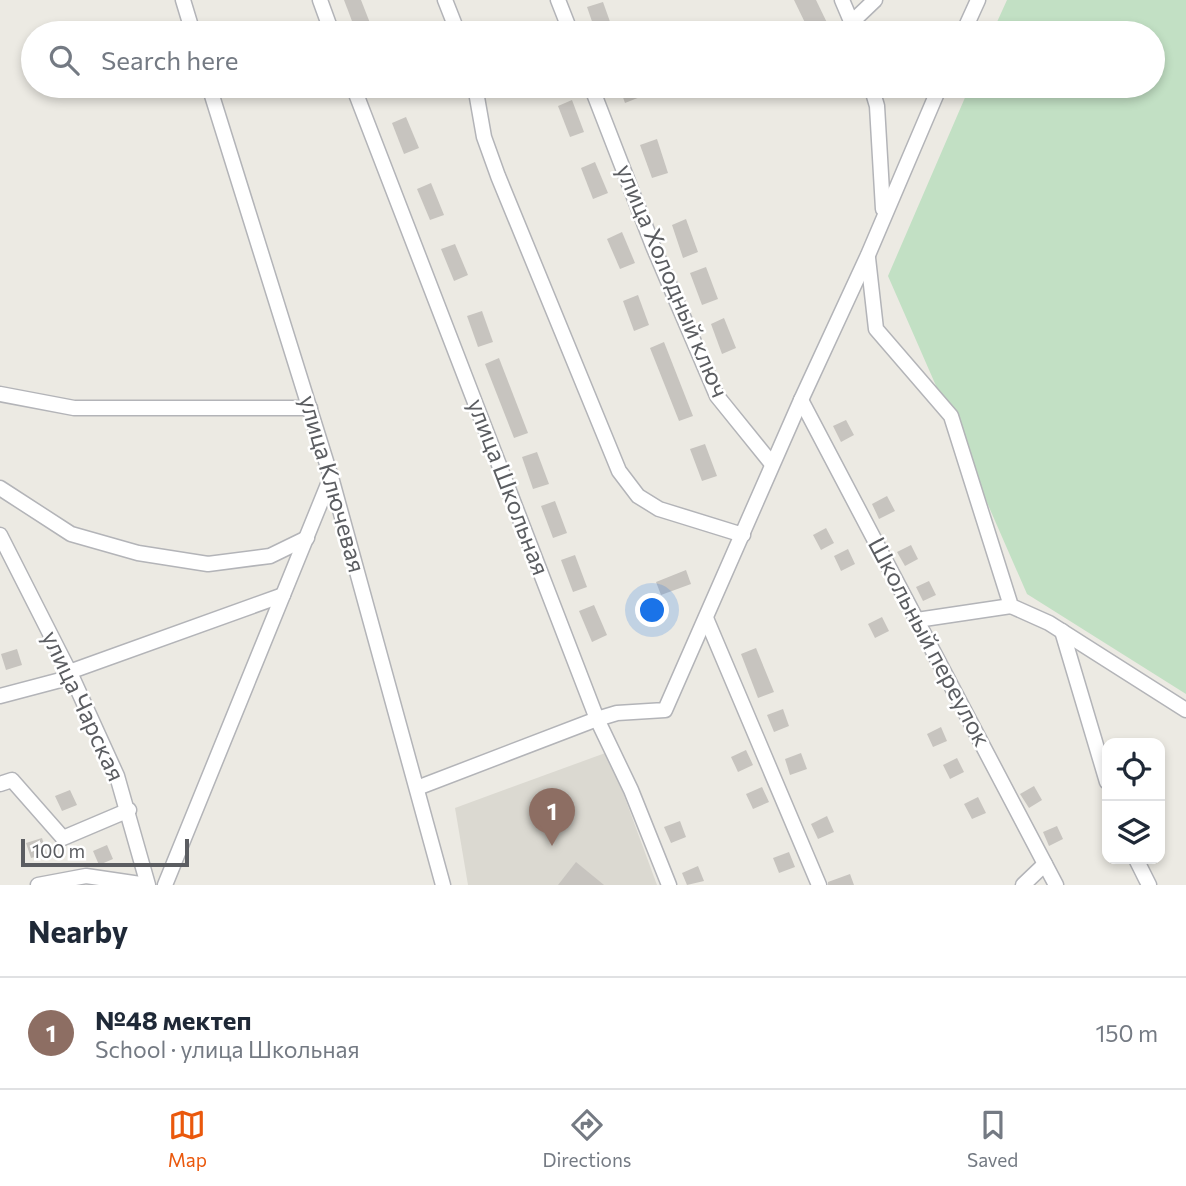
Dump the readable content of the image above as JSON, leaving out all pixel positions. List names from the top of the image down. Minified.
{"streets":{"street":["улица Холодный ключ","улица Ключевая","улица Школьная","Школьный переулок","улица Чарская"]},"scale_bar":"100 m","page":{"search":"Search here","pins":"1","scale":"100 m","heading":"Nearby","list":[{"mark":"1","name":"№48 мектеп","note":"School · улица Школьная","value":"150 m"}],"nav":["Map","Directions","Saved"]}}
